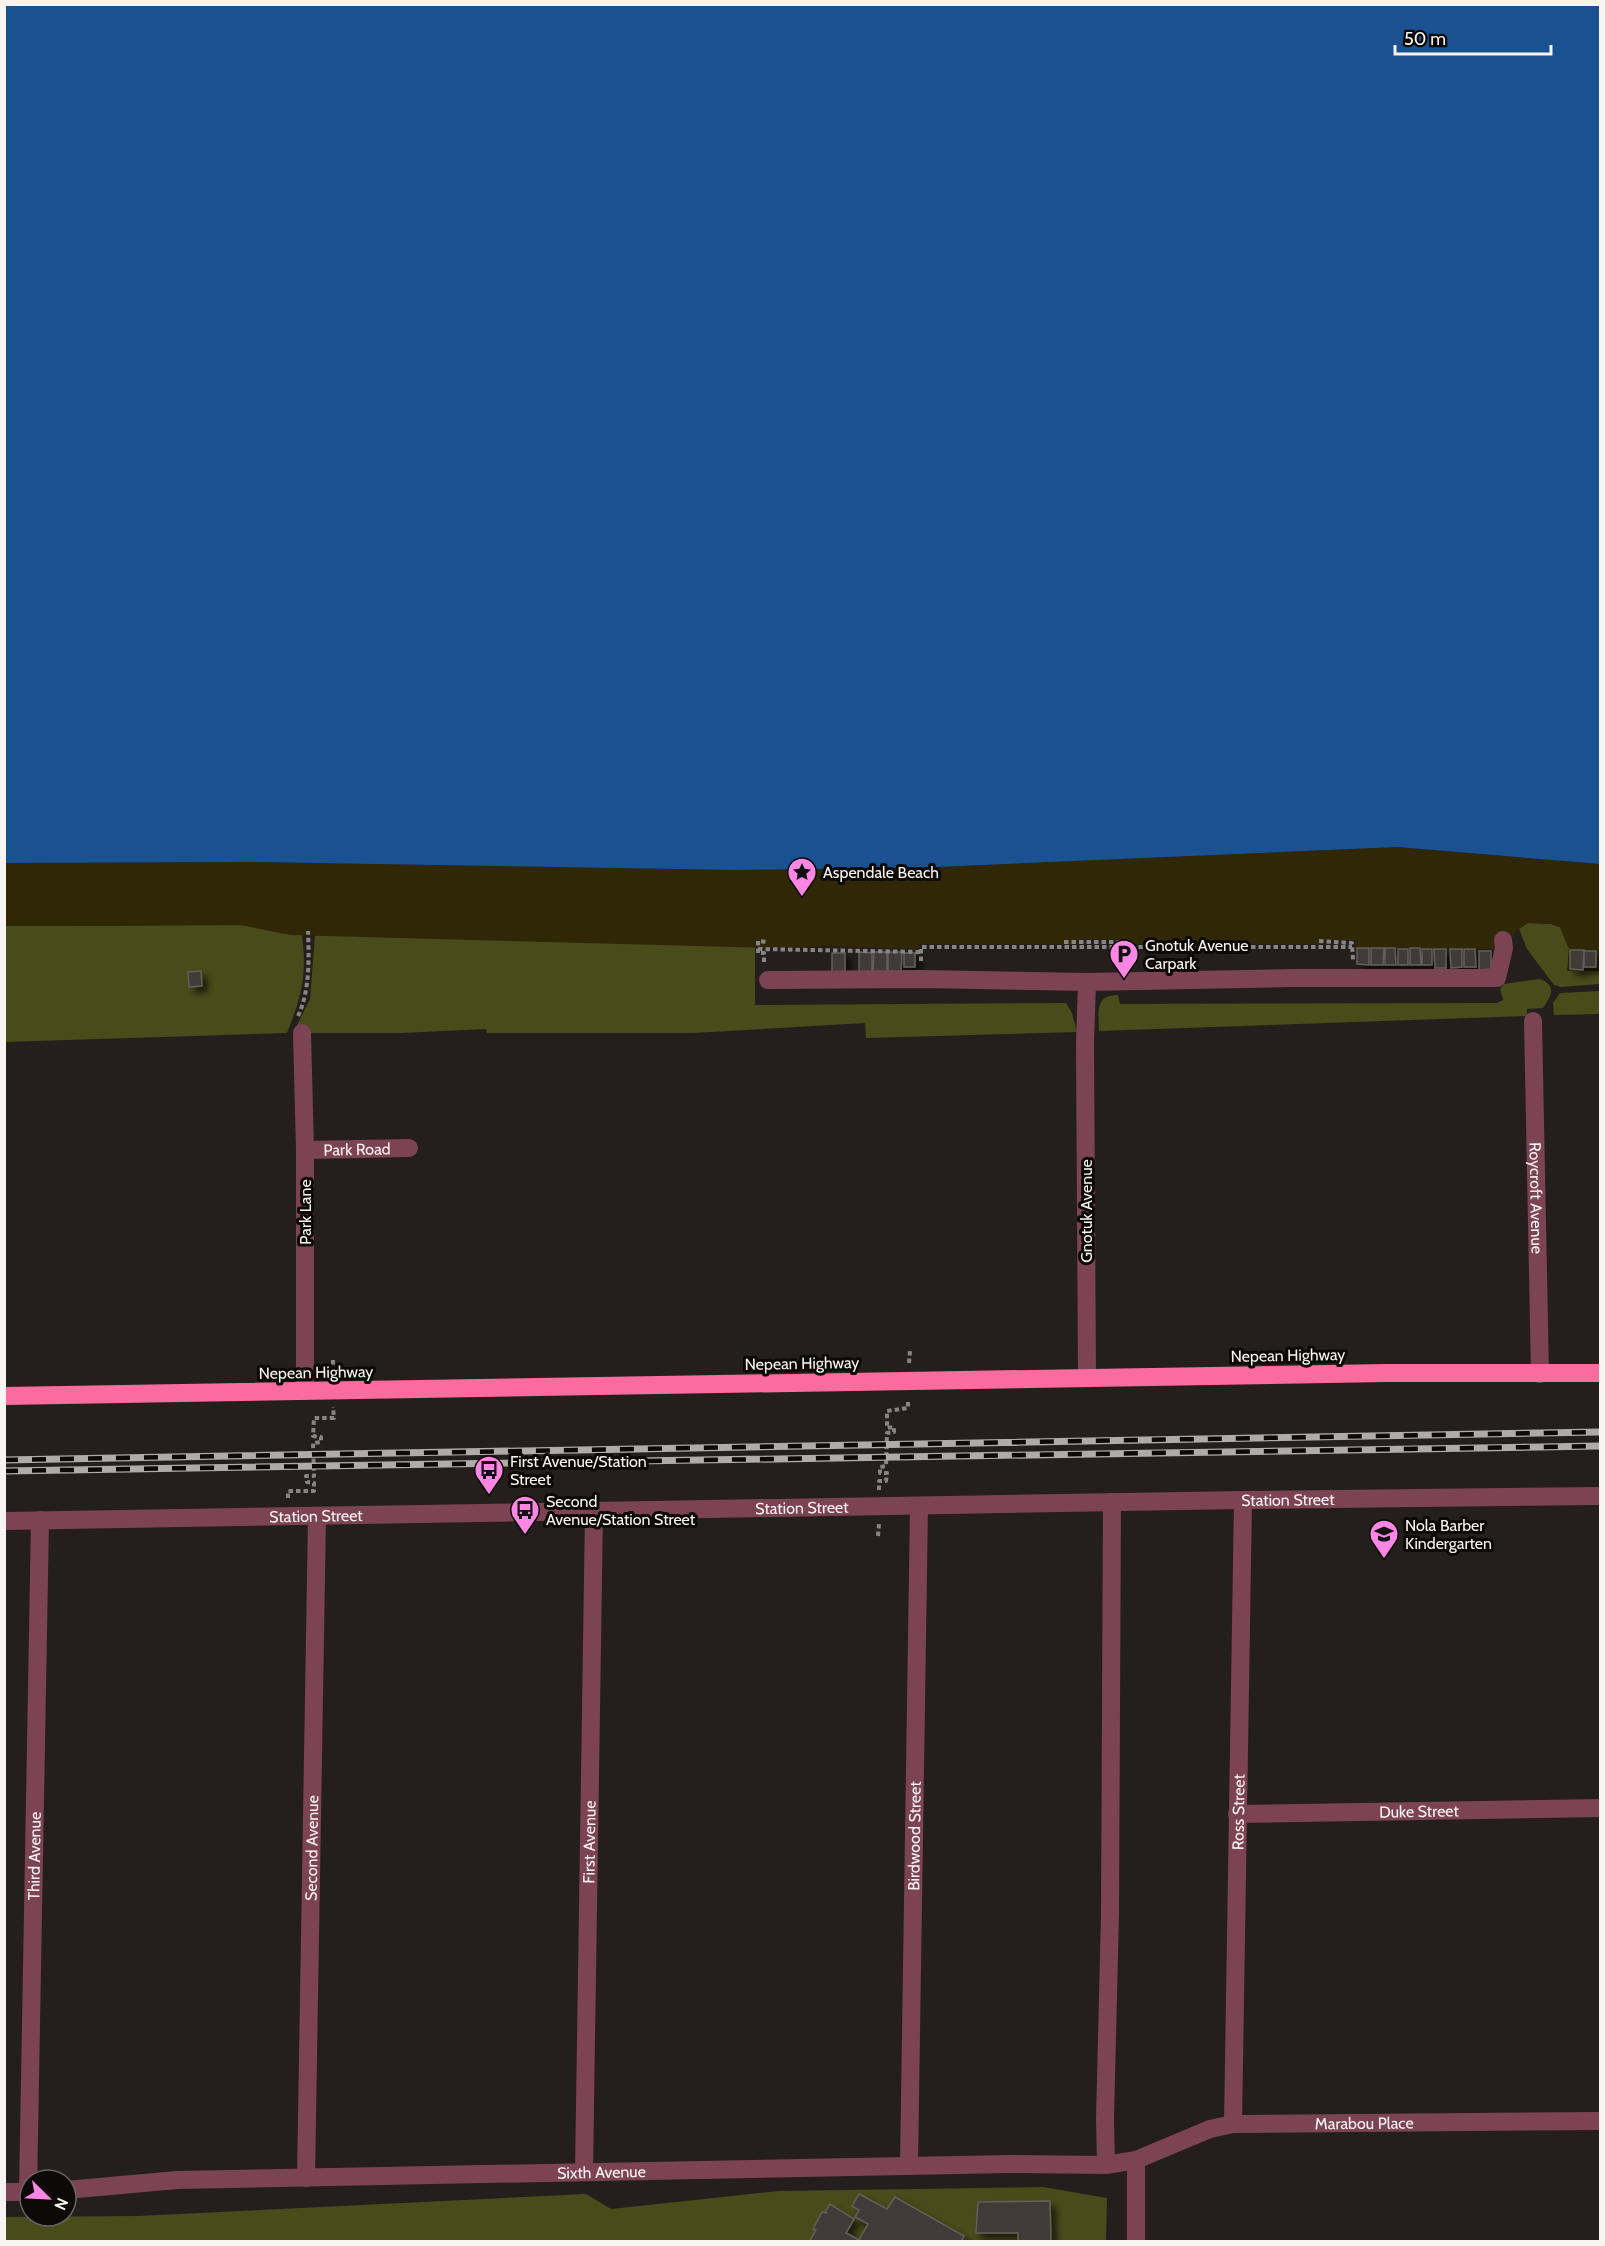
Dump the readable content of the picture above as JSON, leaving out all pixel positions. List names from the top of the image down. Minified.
{"streets":{"highway":["Nepean Highway"],"street":["Park Road","Roycroft Avenue","Gnotuk Avenue","Park Lane","Station Street","Duke Street","Ross Street","Birdwood Street","First Avenue","Second Avenue","Third Avenue","Marabou Place","Sixth Avenue"]},"crossings":[["Park Road","Park Lane"],["Roycroft Avenue","Nepean Highway"],["Gnotuk Avenue","Nepean Highway"],["Park Lane","Nepean Highway"],["Station Street","Ross Street"],["Station Street","Birdwood Street"],["Station Street","First Avenue"],["Station Street","Second Avenue"],["Station Street","Third Avenue"],["Duke Street","Ross Street"],["Ross Street","Marabou Place"],["Birdwood Street","Sixth Avenue"],["First Avenue","Sixth Avenue"],["Second Avenue","Sixth Avenue"],["Marabou Place","Sixth Avenue"]],"places":{"place":["Aspendale Beach"],"parking":["Gnotuk Avenue Carpark"],"bus stop":["First Avenue/Station Street","Second Avenue/Station Street"],"school or university":["Nola Barber Kindergarten"]},"scale_bar":"50 m","north":"bottom right"}
